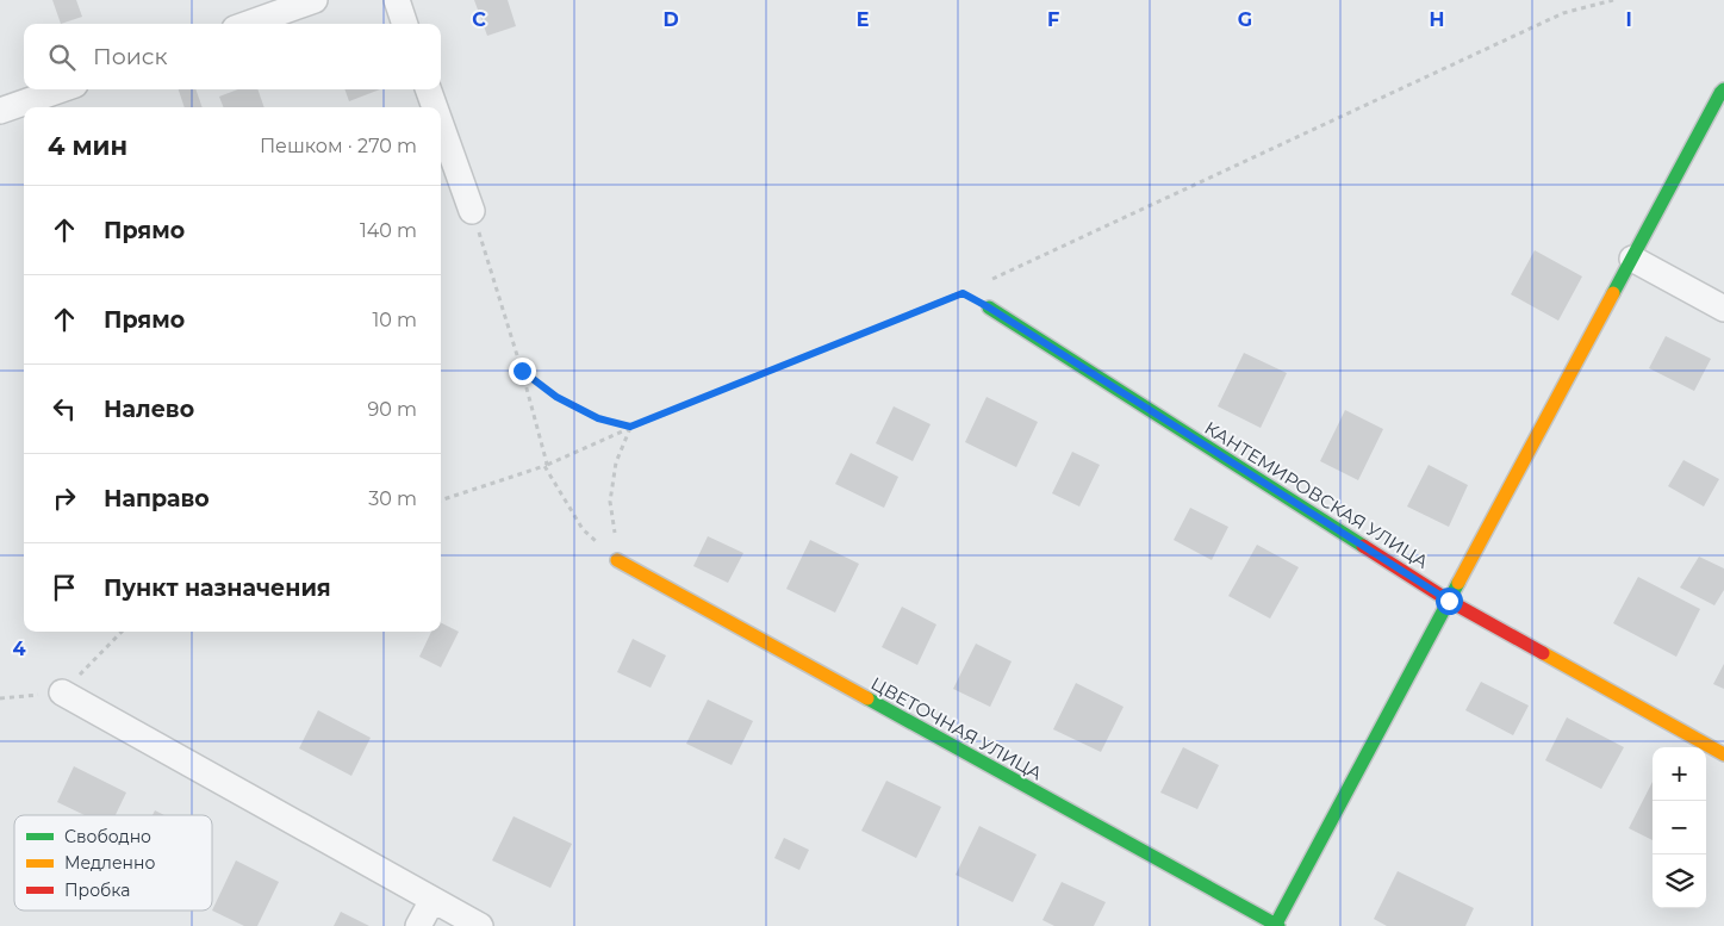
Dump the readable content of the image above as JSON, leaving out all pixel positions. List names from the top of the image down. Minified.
{"streets":{"street":["КАНТЕМИРОВСКАЯ УЛИЦА","ЦВЕТОЧНАЯ УЛИЦА"]},"legend":["Свободно","Медленно","Пробка"],"page":{"search":"Поиск","heading":["4 мин","Пешком · 270 m"],"list":[["Прямо","140 m"],["Прямо","10 m"],["Налево","90 m"],["Направо","30 m"],"Пункт назначения"],"map_buttons":["+","−"]},"grid":{"columns":["C","D","E","F","G","H","I"],"rows":["4"]}}
